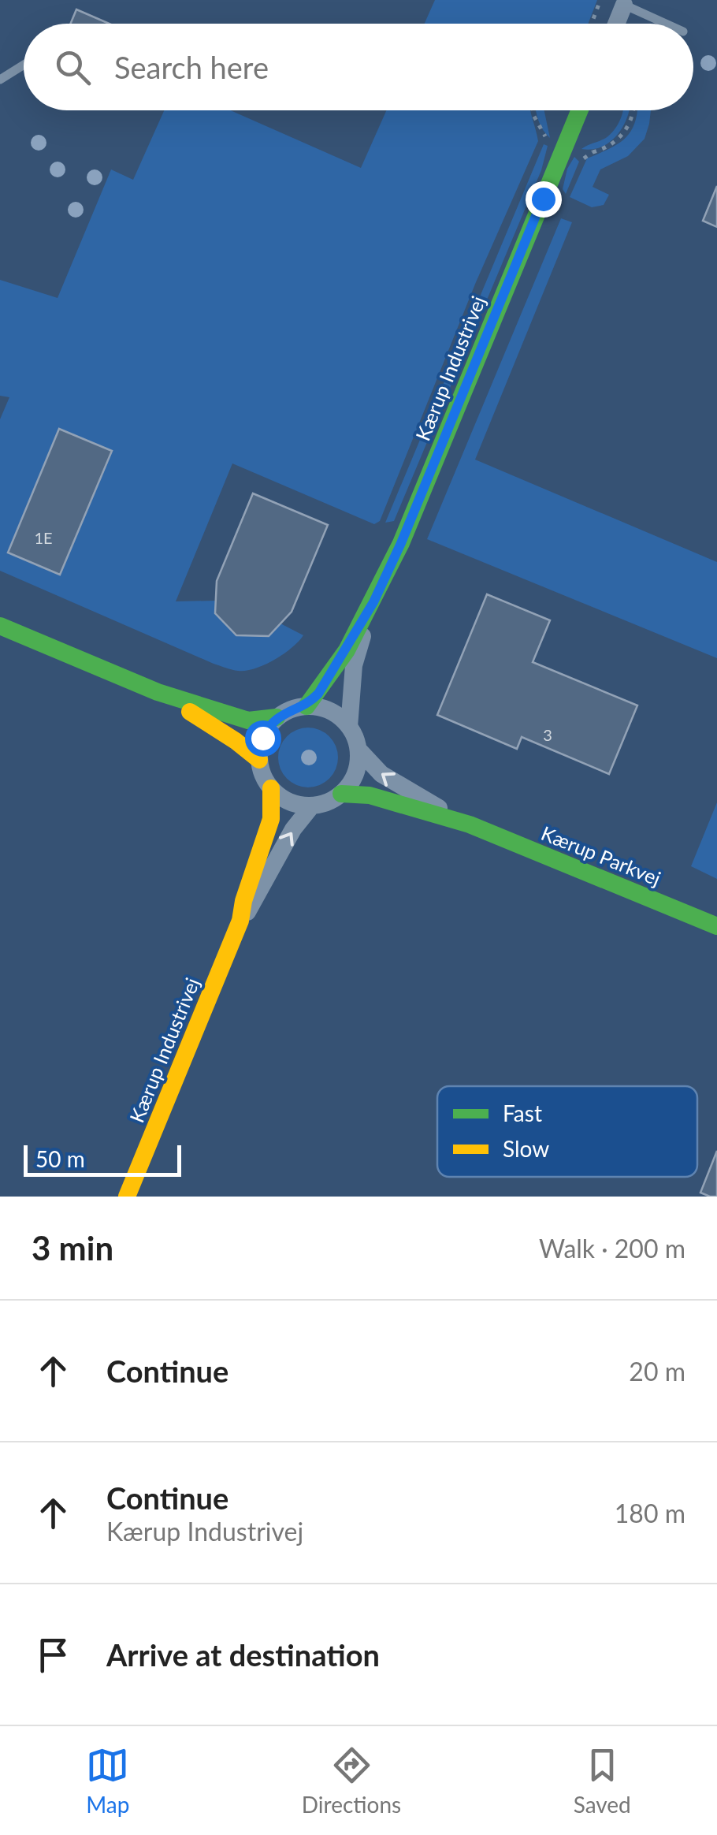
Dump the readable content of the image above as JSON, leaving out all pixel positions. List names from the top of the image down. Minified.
{"streets":{"street":["Kærup Industrivej","Kærup Parkvej"]},"crossings":[["Kærup Industrivej","Kærup Parkvej"]],"house_numbers":["1E","3"],"legend":["Fast","Slow"],"scale_bar":"50 m","page":{"search":"Search here","scale":"50 m","heading":["3 min","Walk · 200 m"],"list":[["Continue","20 m"],["Continue","Kærup Industrivej","180 m"],"Arrive at destination"],"nav":["Map","Directions","Saved"]}}
